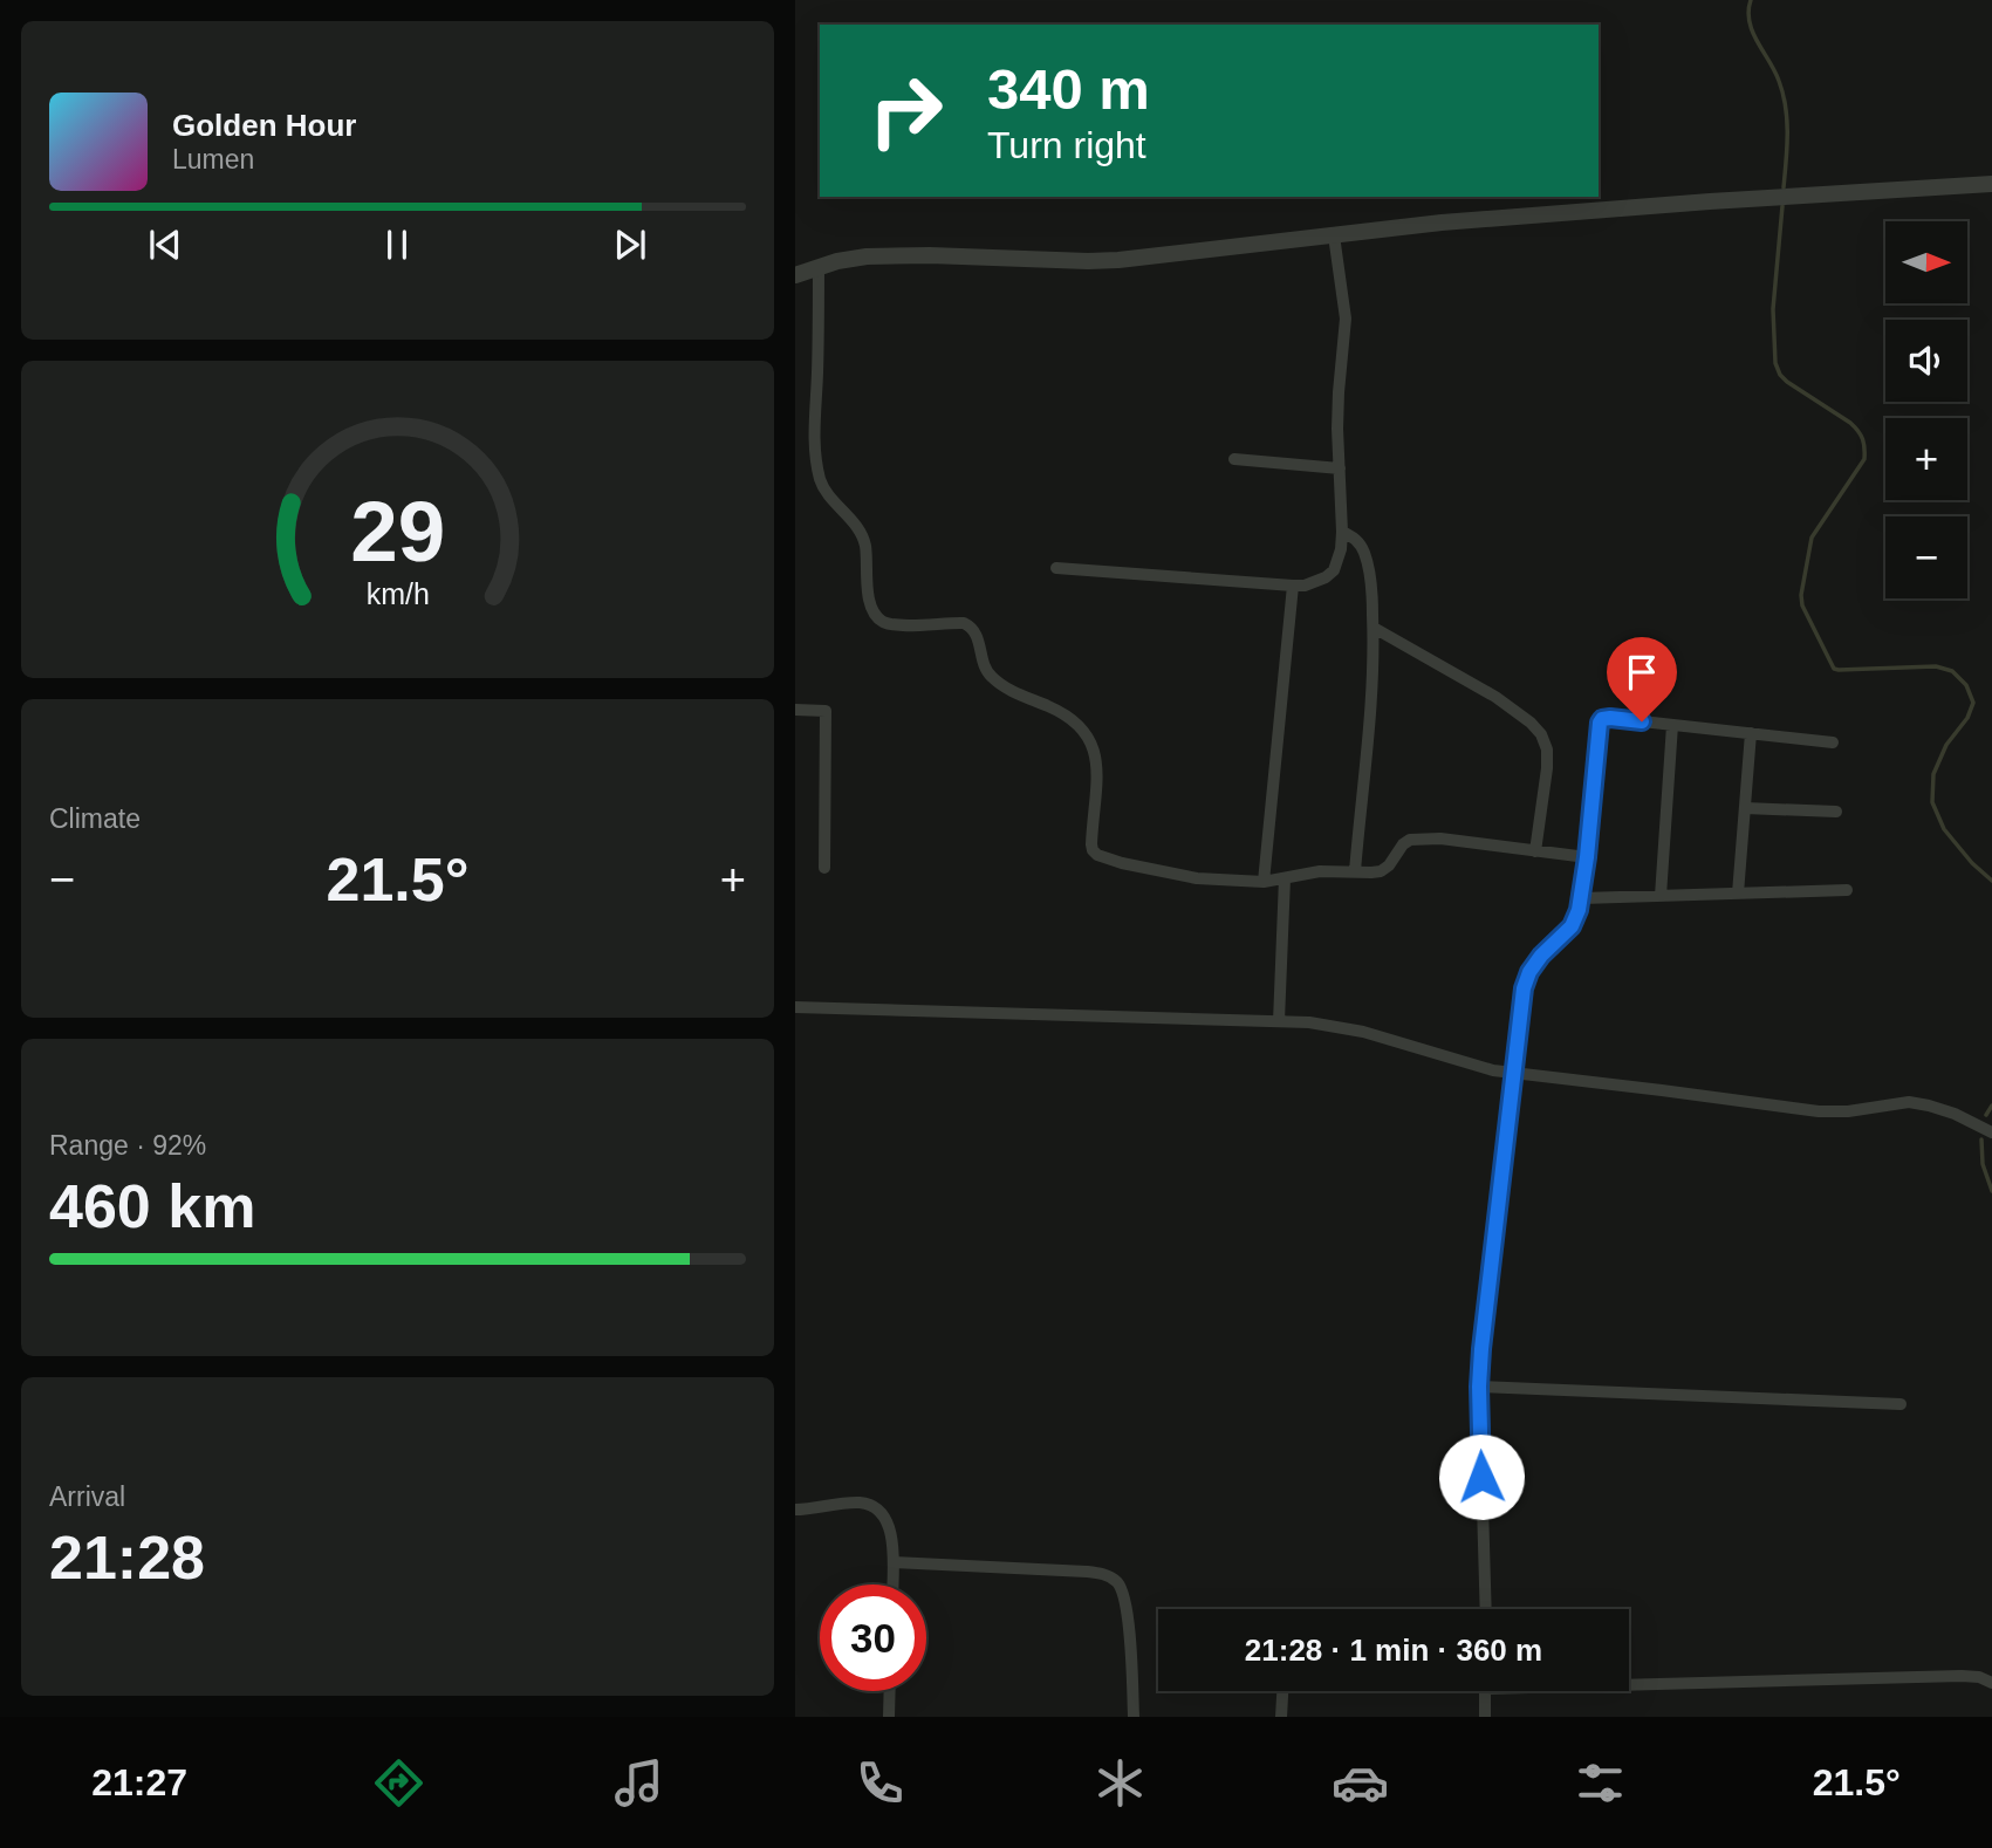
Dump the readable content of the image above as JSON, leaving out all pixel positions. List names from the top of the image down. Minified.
{"north":"right","page":{"turn":["340 m","Turn right"],"song":["Golden Hour","Lumen"],"map_buttons":["+","−"],"tile":["Climate",["Range · 92%","460 km"],["Arrival","21:28"]],"heat":["−","21.5°","+"],"limit":"30","trip":"21:28 · 1 min · 360 m","tabs":["21:27","21.5°"],"gauge":["29","km/h"]}}
